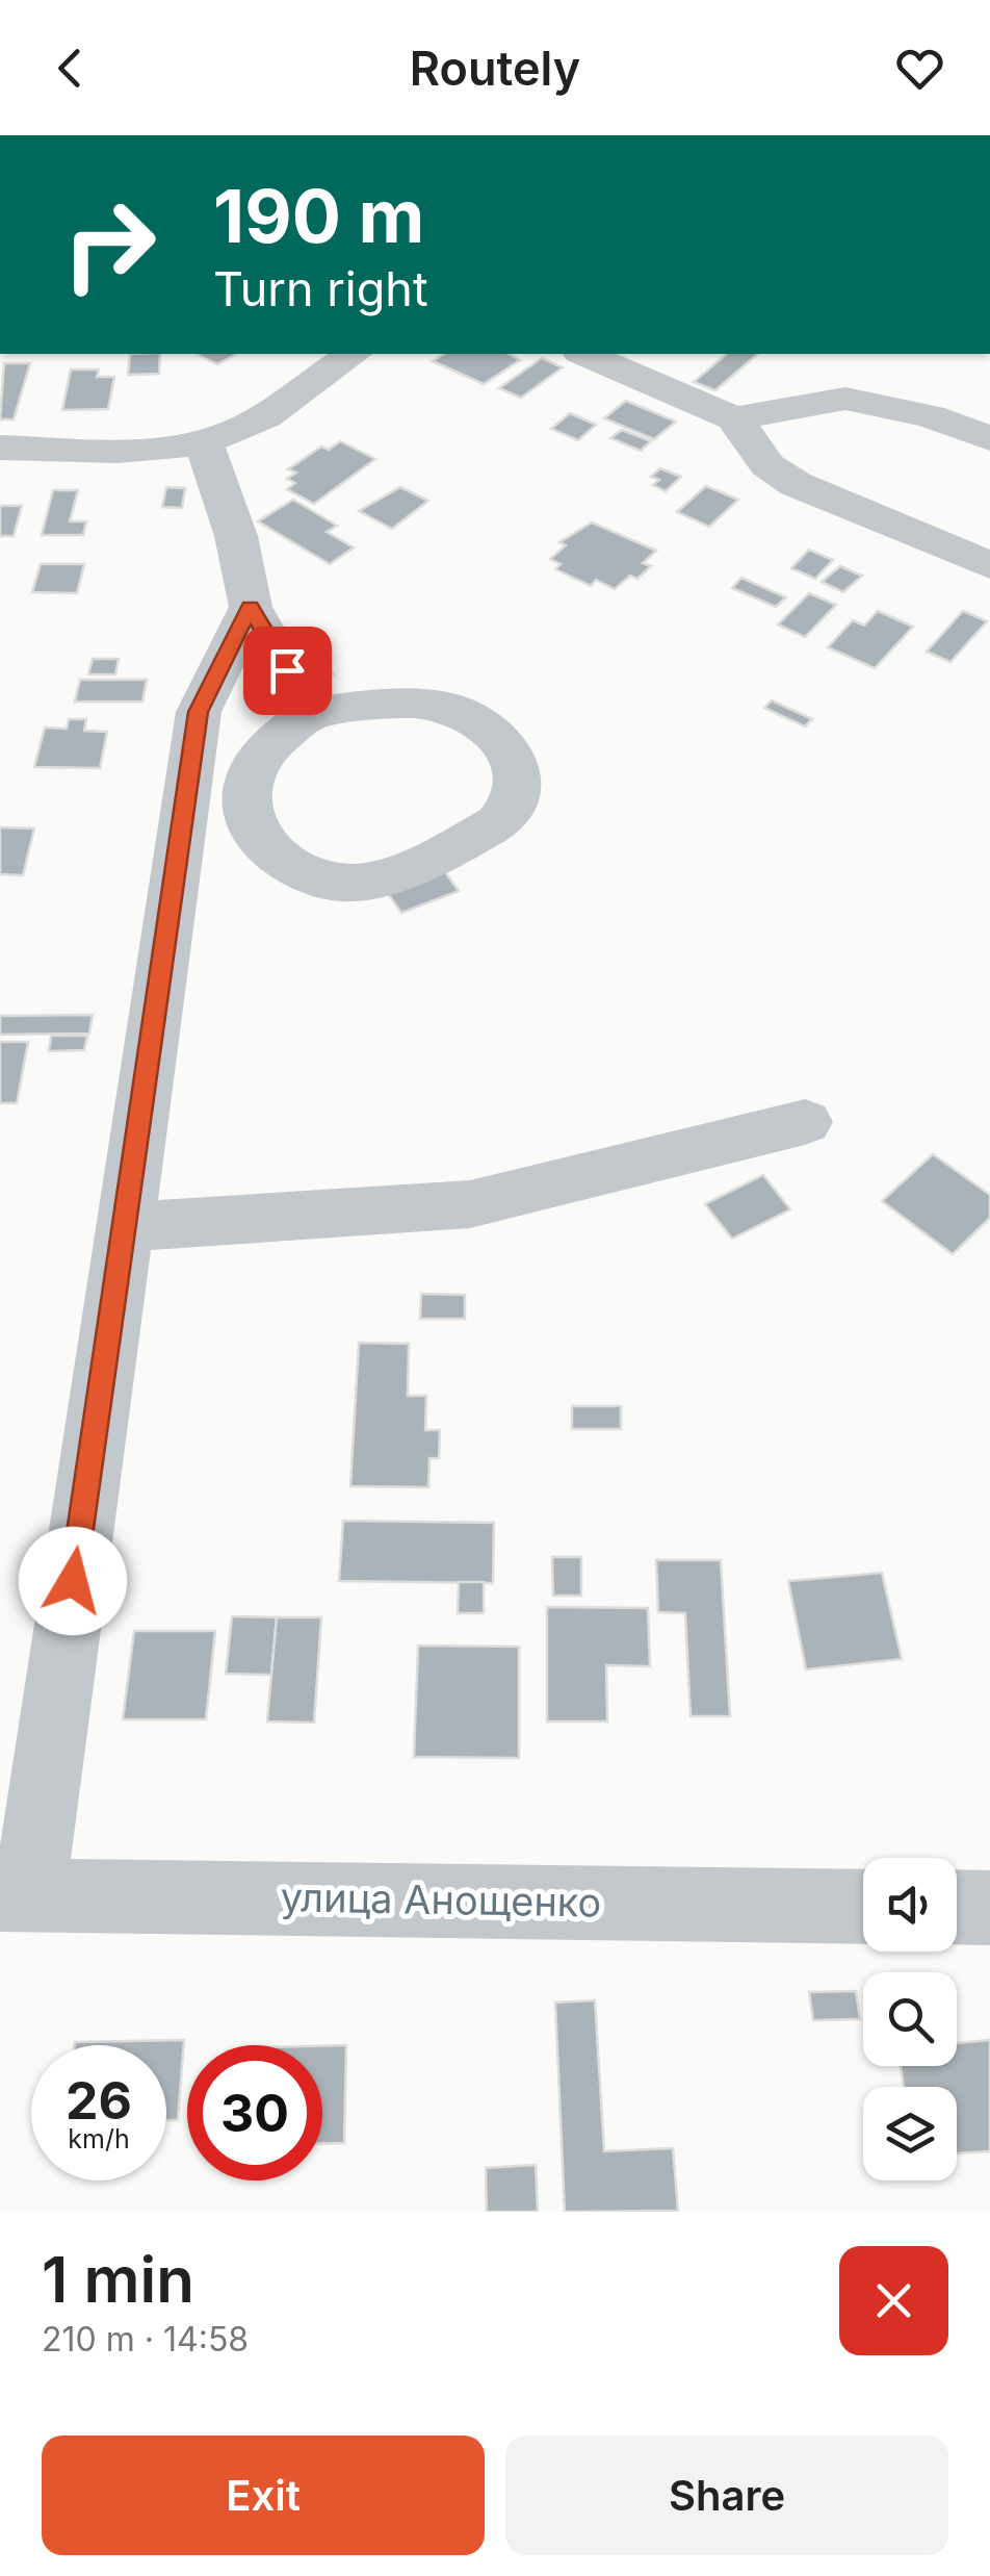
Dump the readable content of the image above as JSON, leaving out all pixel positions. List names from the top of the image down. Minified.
{"streets":{"street":["улица Анощенко"]},"page":{"header":"Routely","turn":["190 m","Turn right"],"speed":"26 km/h","limit":"30","heading":["1 min","210 m · 14:58"],"buttons":["Exit","Share"]}}
